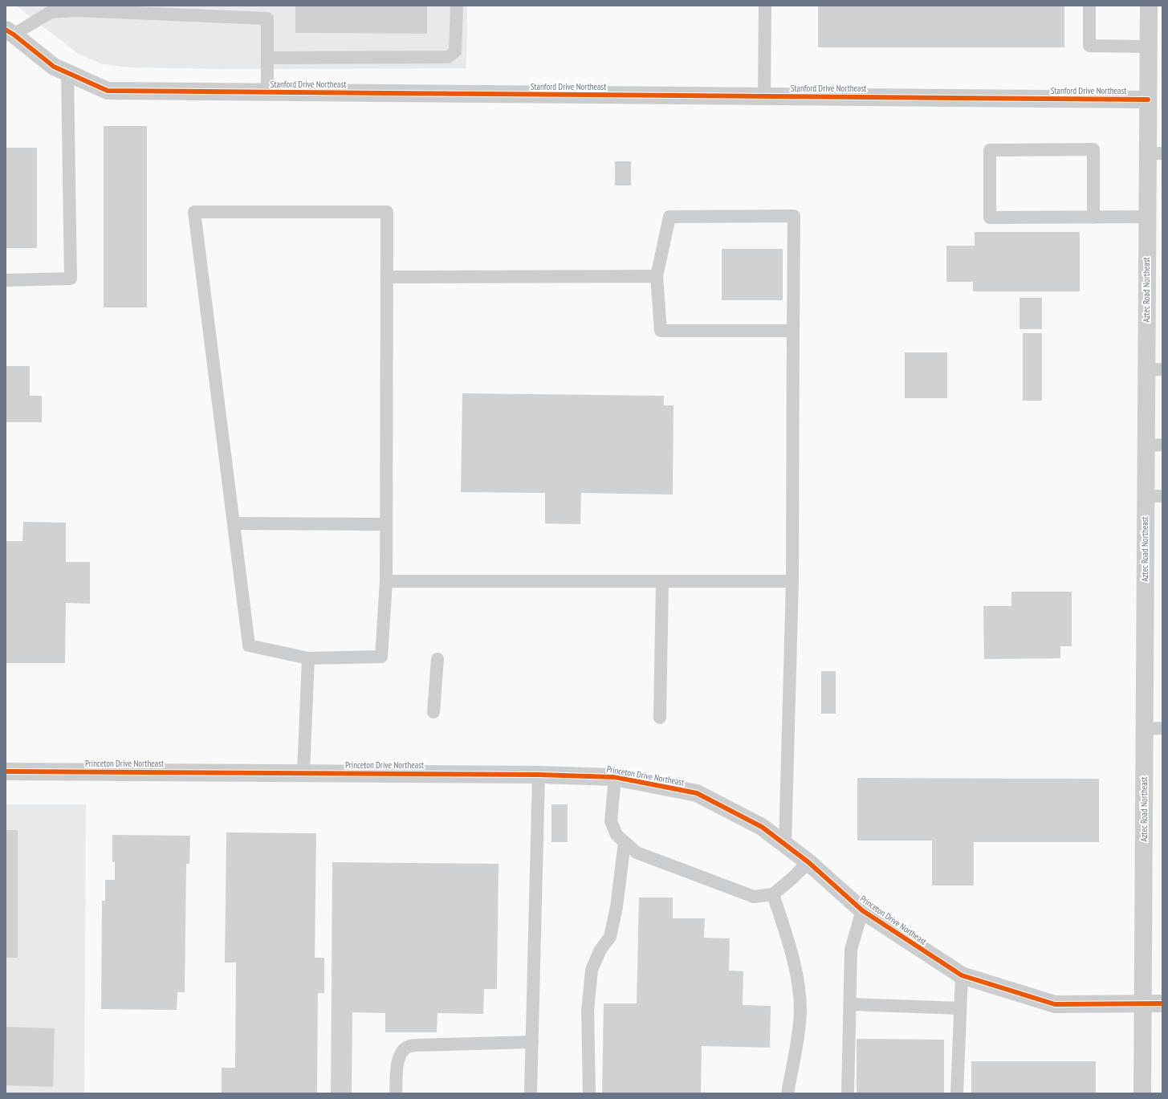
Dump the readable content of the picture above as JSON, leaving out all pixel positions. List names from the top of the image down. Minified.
{"streets":{"street":["Stanford Drive Northeast","Aztec Road Northeast","Princeton Drive Northeast"]},"crossings":[["Stanford Drive Northeast","Aztec Road Northeast"],["Aztec Road Northeast","Princeton Drive Northeast"]]}
